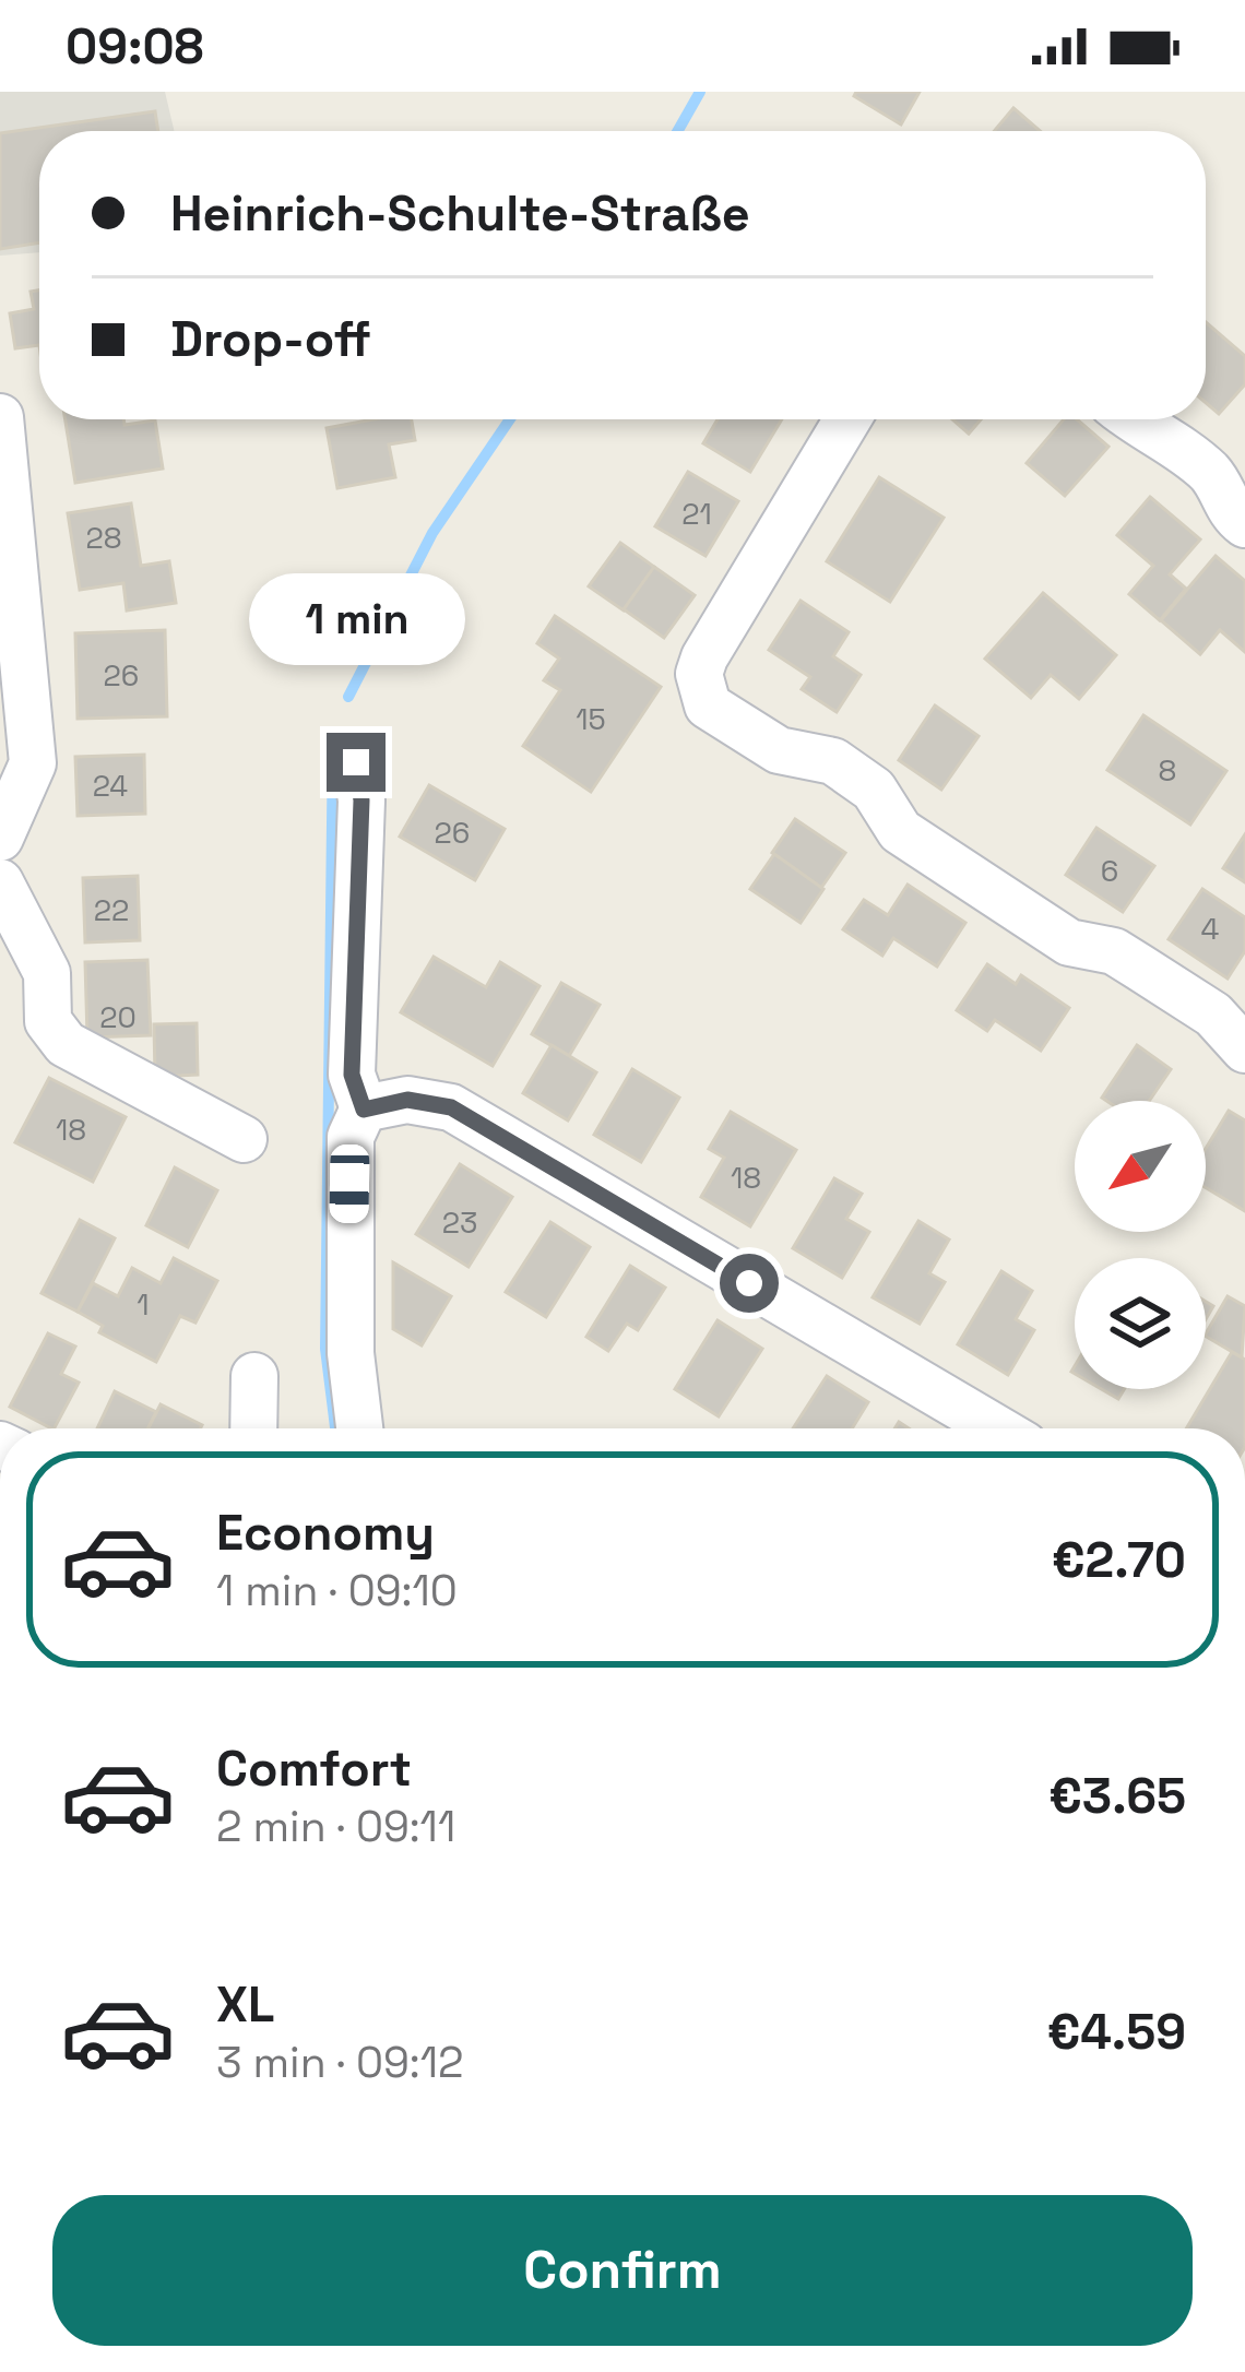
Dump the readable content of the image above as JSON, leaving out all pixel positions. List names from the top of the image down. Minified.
{"house_numbers":["21","28","26","15","8","24","26","6","22","4","20","18","18","23","1"],"north":"bottom left","page":{"status":"09:08","banner":["Heinrich-Schulte-Straße","Drop-off"],"bubble":"1 min","list":[{"name":"Economy","note":"1 min · 09:10","value":"€2.70"},{"name":"Comfort","note":"2 min · 09:11","value":"€3.65"},{"name":"XL","note":"3 min · 09:12","value":"€4.59"}],"buttons":"Confirm"}}
